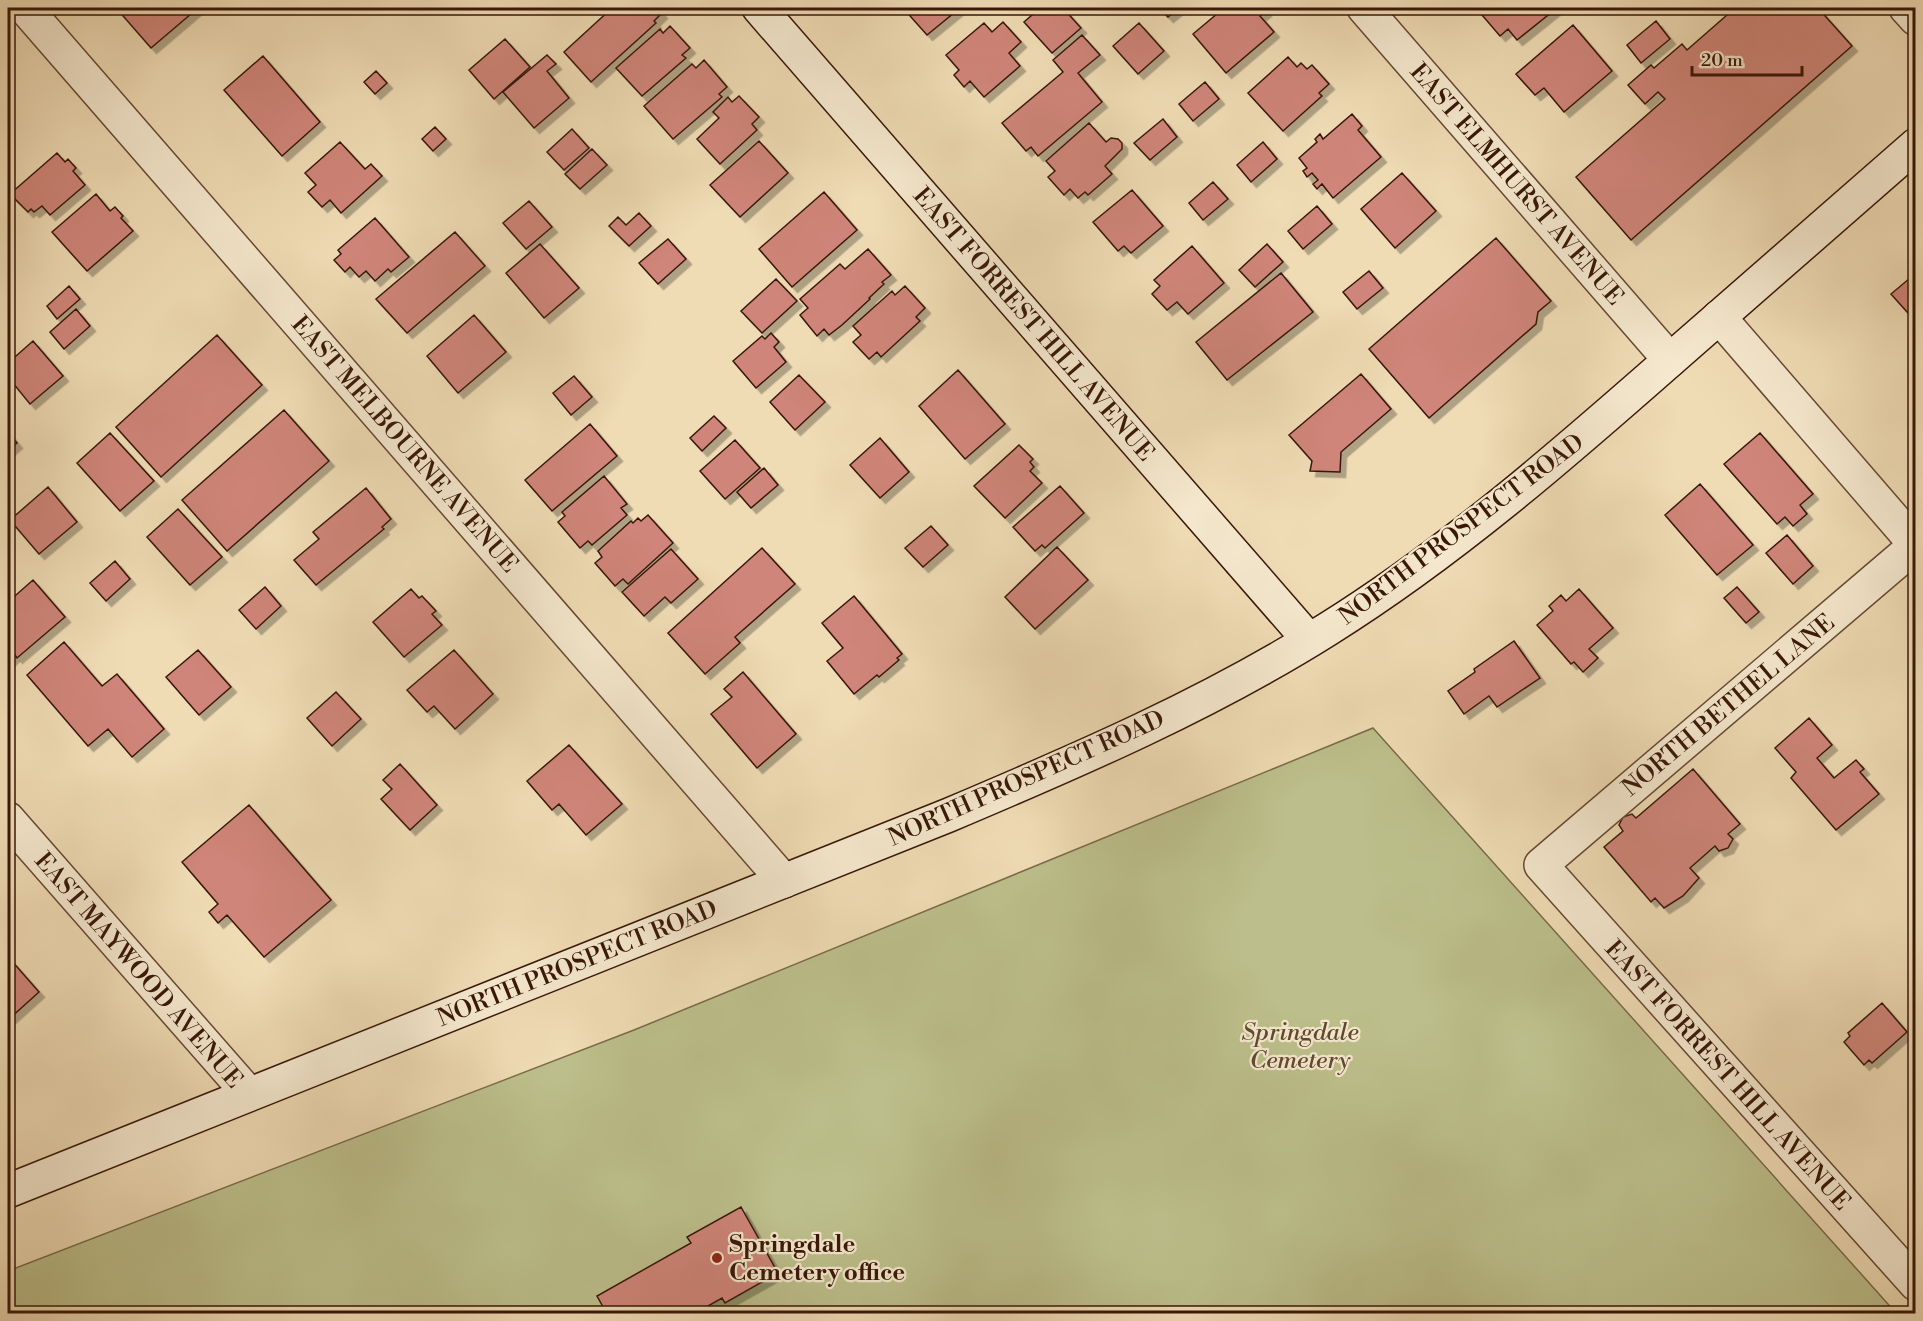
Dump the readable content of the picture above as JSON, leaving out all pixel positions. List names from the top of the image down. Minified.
{"streets":{"street":["EAST ELMHURST AVENUE","EAST FORREST HILL AVENUE","EAST MELBOURNE AVENUE","NORTH PROSPECT ROAD","NORTH BETHEL LANE","EAST MAYWOOD AVENUE"]},"crossings":[["EAST ELMHURST AVENUE","NORTH PROSPECT ROAD"],["EAST FORREST HILL AVENUE","NORTH PROSPECT ROAD"],["EAST FORREST HILL AVENUE","NORTH BETHEL LANE"],["EAST MELBOURNE AVENUE","NORTH PROSPECT ROAD"],["NORTH PROSPECT ROAD","EAST MAYWOOD AVENUE"]],"parks":["Springdale Cemetery"],"places":["Springdale Cemetery office"],"scale_bar":"20 m"}
